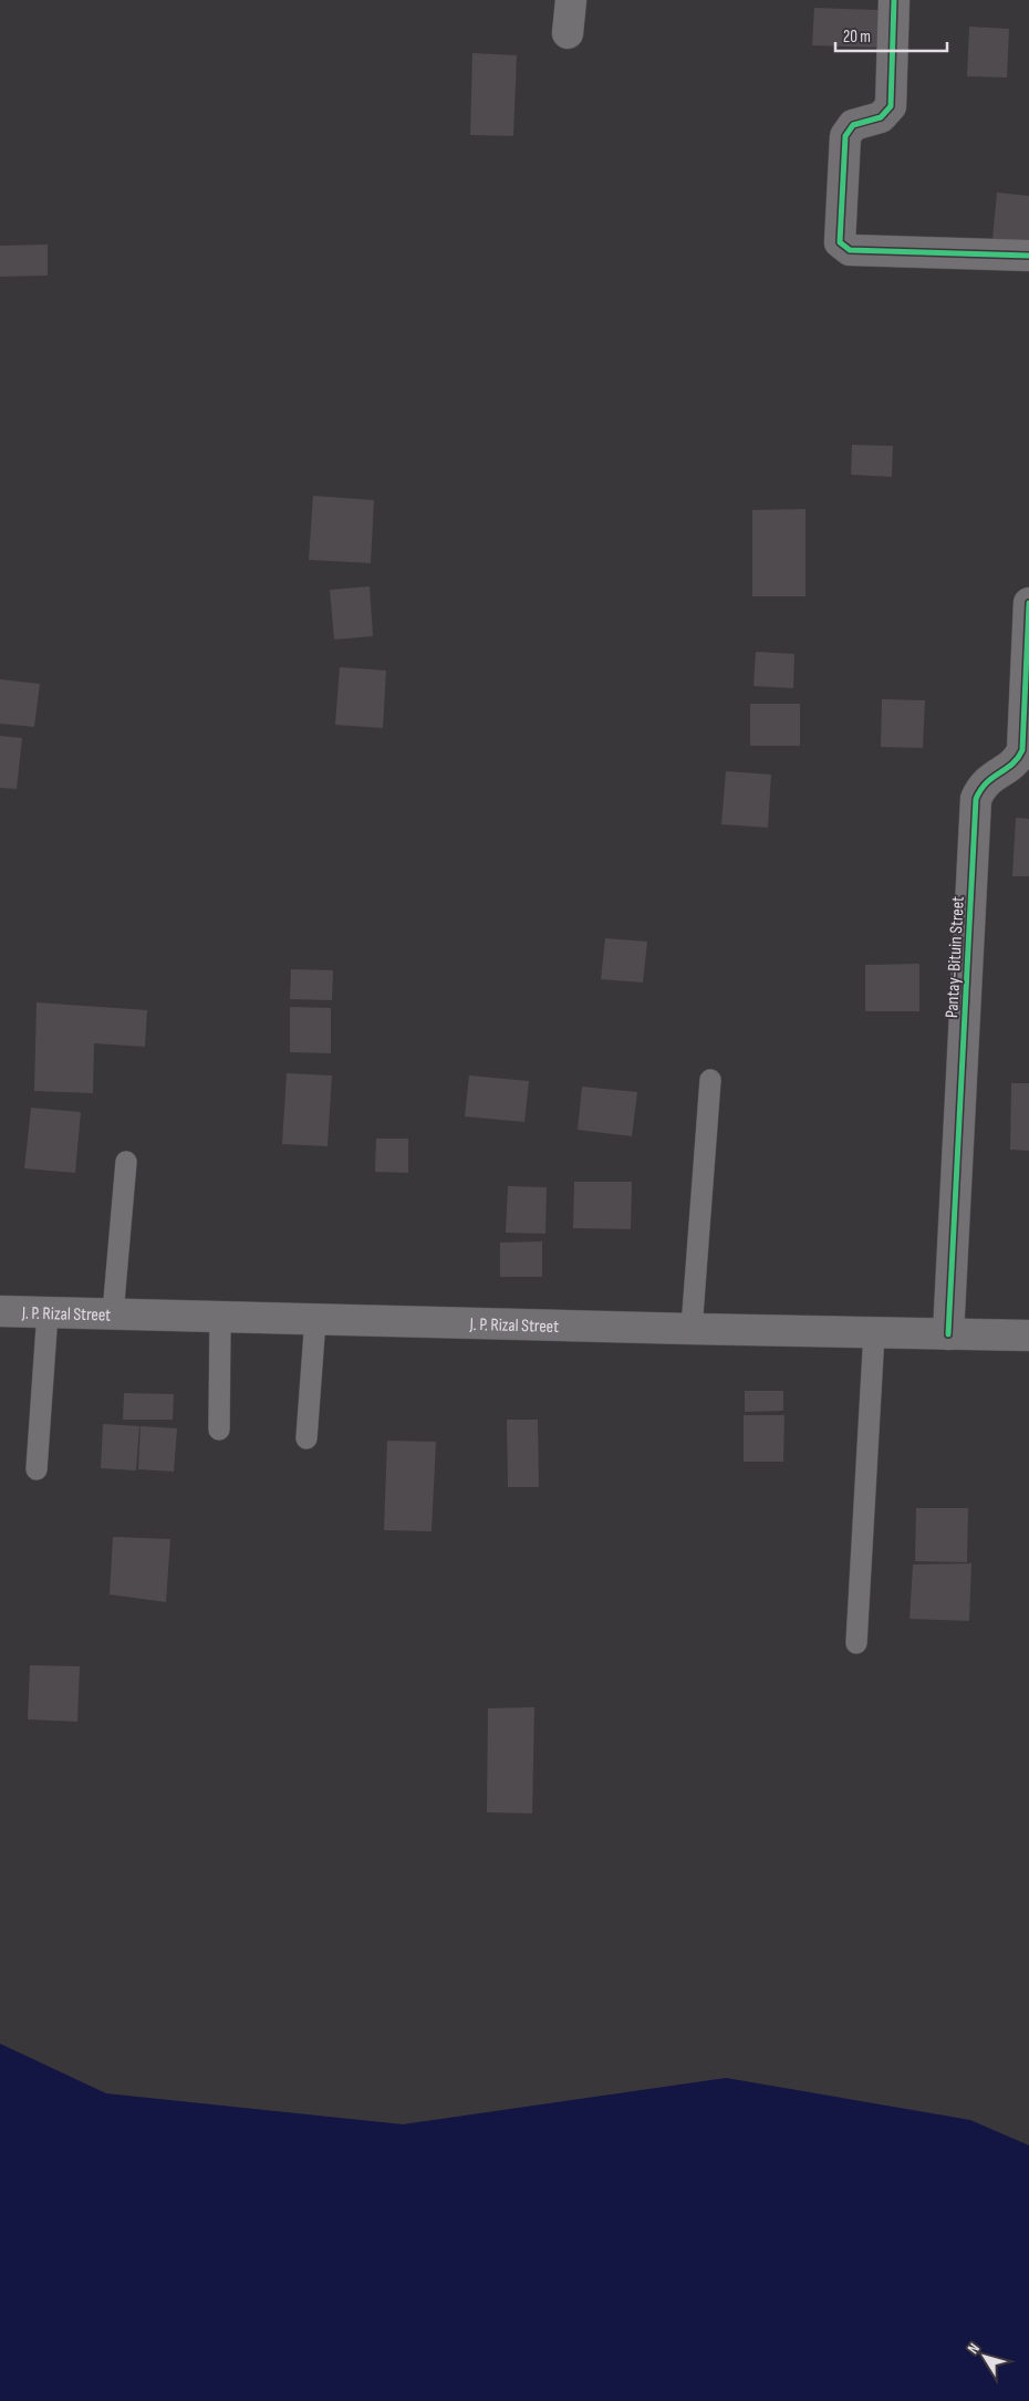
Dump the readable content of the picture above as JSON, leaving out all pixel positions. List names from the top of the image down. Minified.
{"streets":{"street":["Pantay-Bituin Street","J. P. Rizal Street"]},"crossings":[["Pantay-Bituin Street","J. P. Rizal Street"]],"scale_bar":"20 m","north":"top left"}
